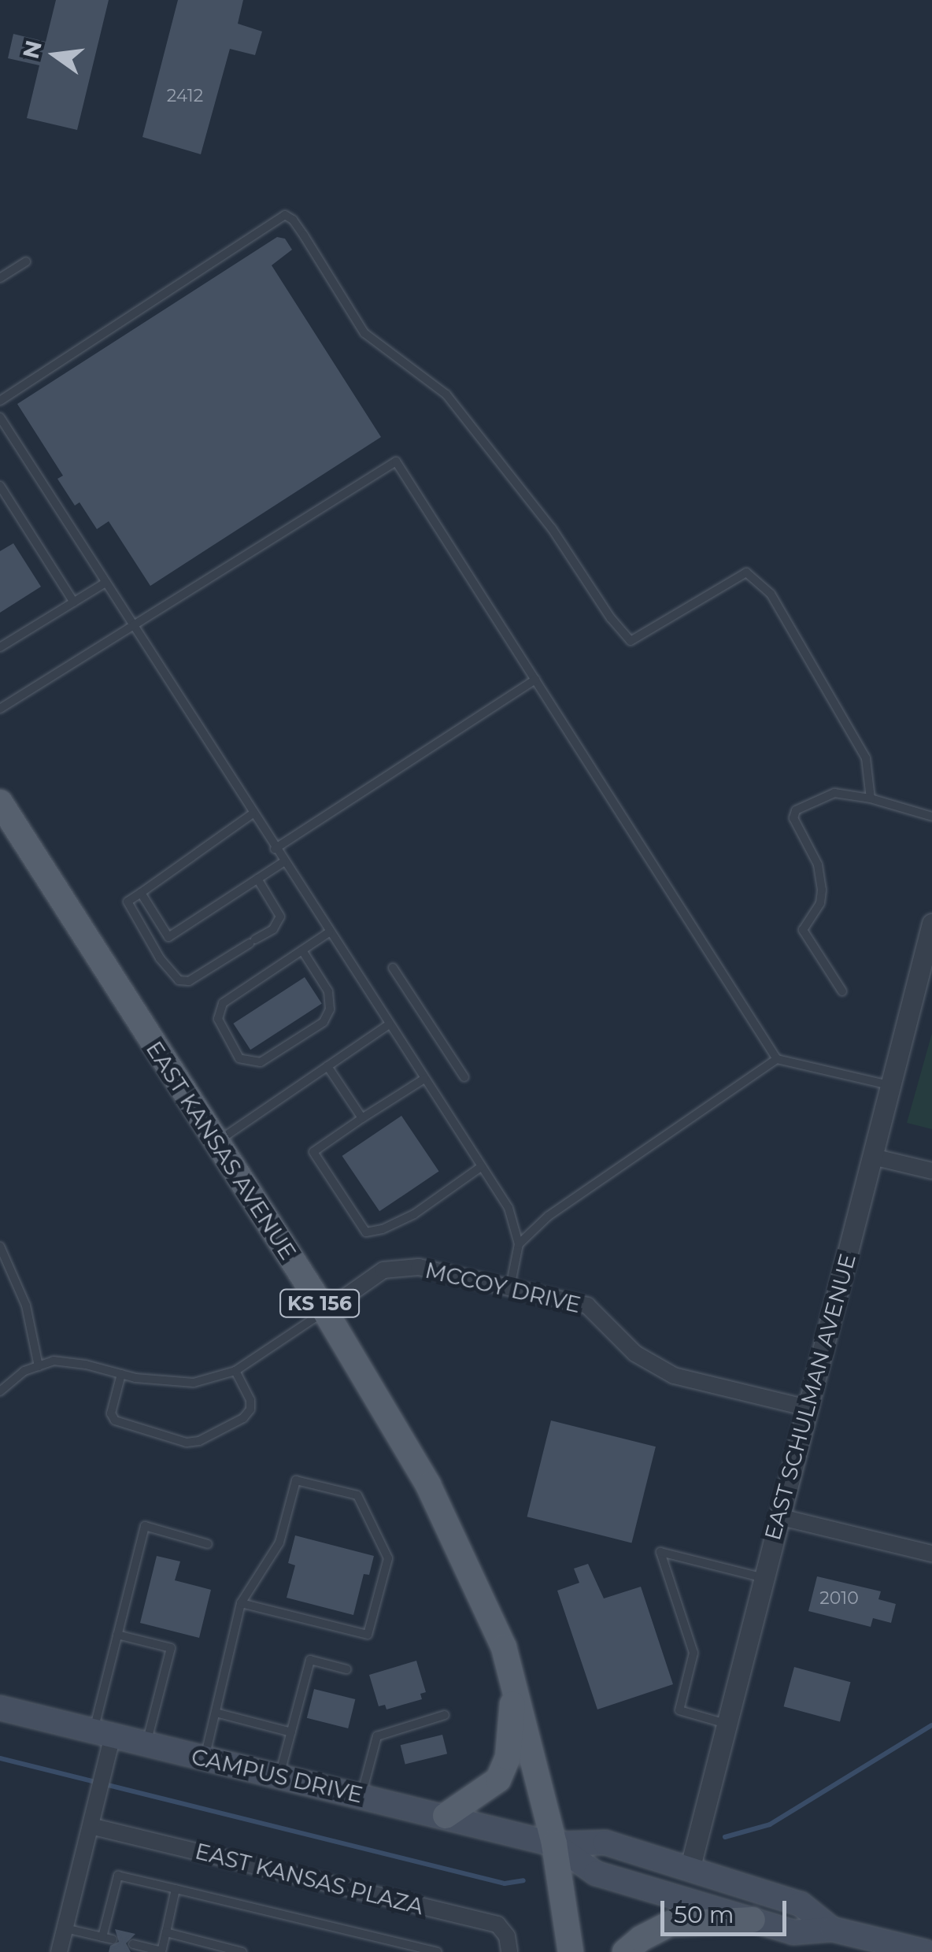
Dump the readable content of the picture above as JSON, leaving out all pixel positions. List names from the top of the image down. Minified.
{"streets":{"main road":["EAST KANSAS AVENUE","KS 156","CAMPUS DRIVE"],"street":["MCCOY DRIVE","EAST SCHULMAN AVENUE","EAST KANSAS PLAZA"]},"crossings":[["EAST KANSAS AVENUE","MCCOY DRIVE"],["EAST KANSAS AVENUE","CAMPUS DRIVE"],["MCCOY DRIVE","EAST SCHULMAN AVENUE"],["EAST SCHULMAN AVENUE","CAMPUS DRIVE"]],"house_numbers":["2412","2010"],"scale_bar":"50 m","north":"left"}
